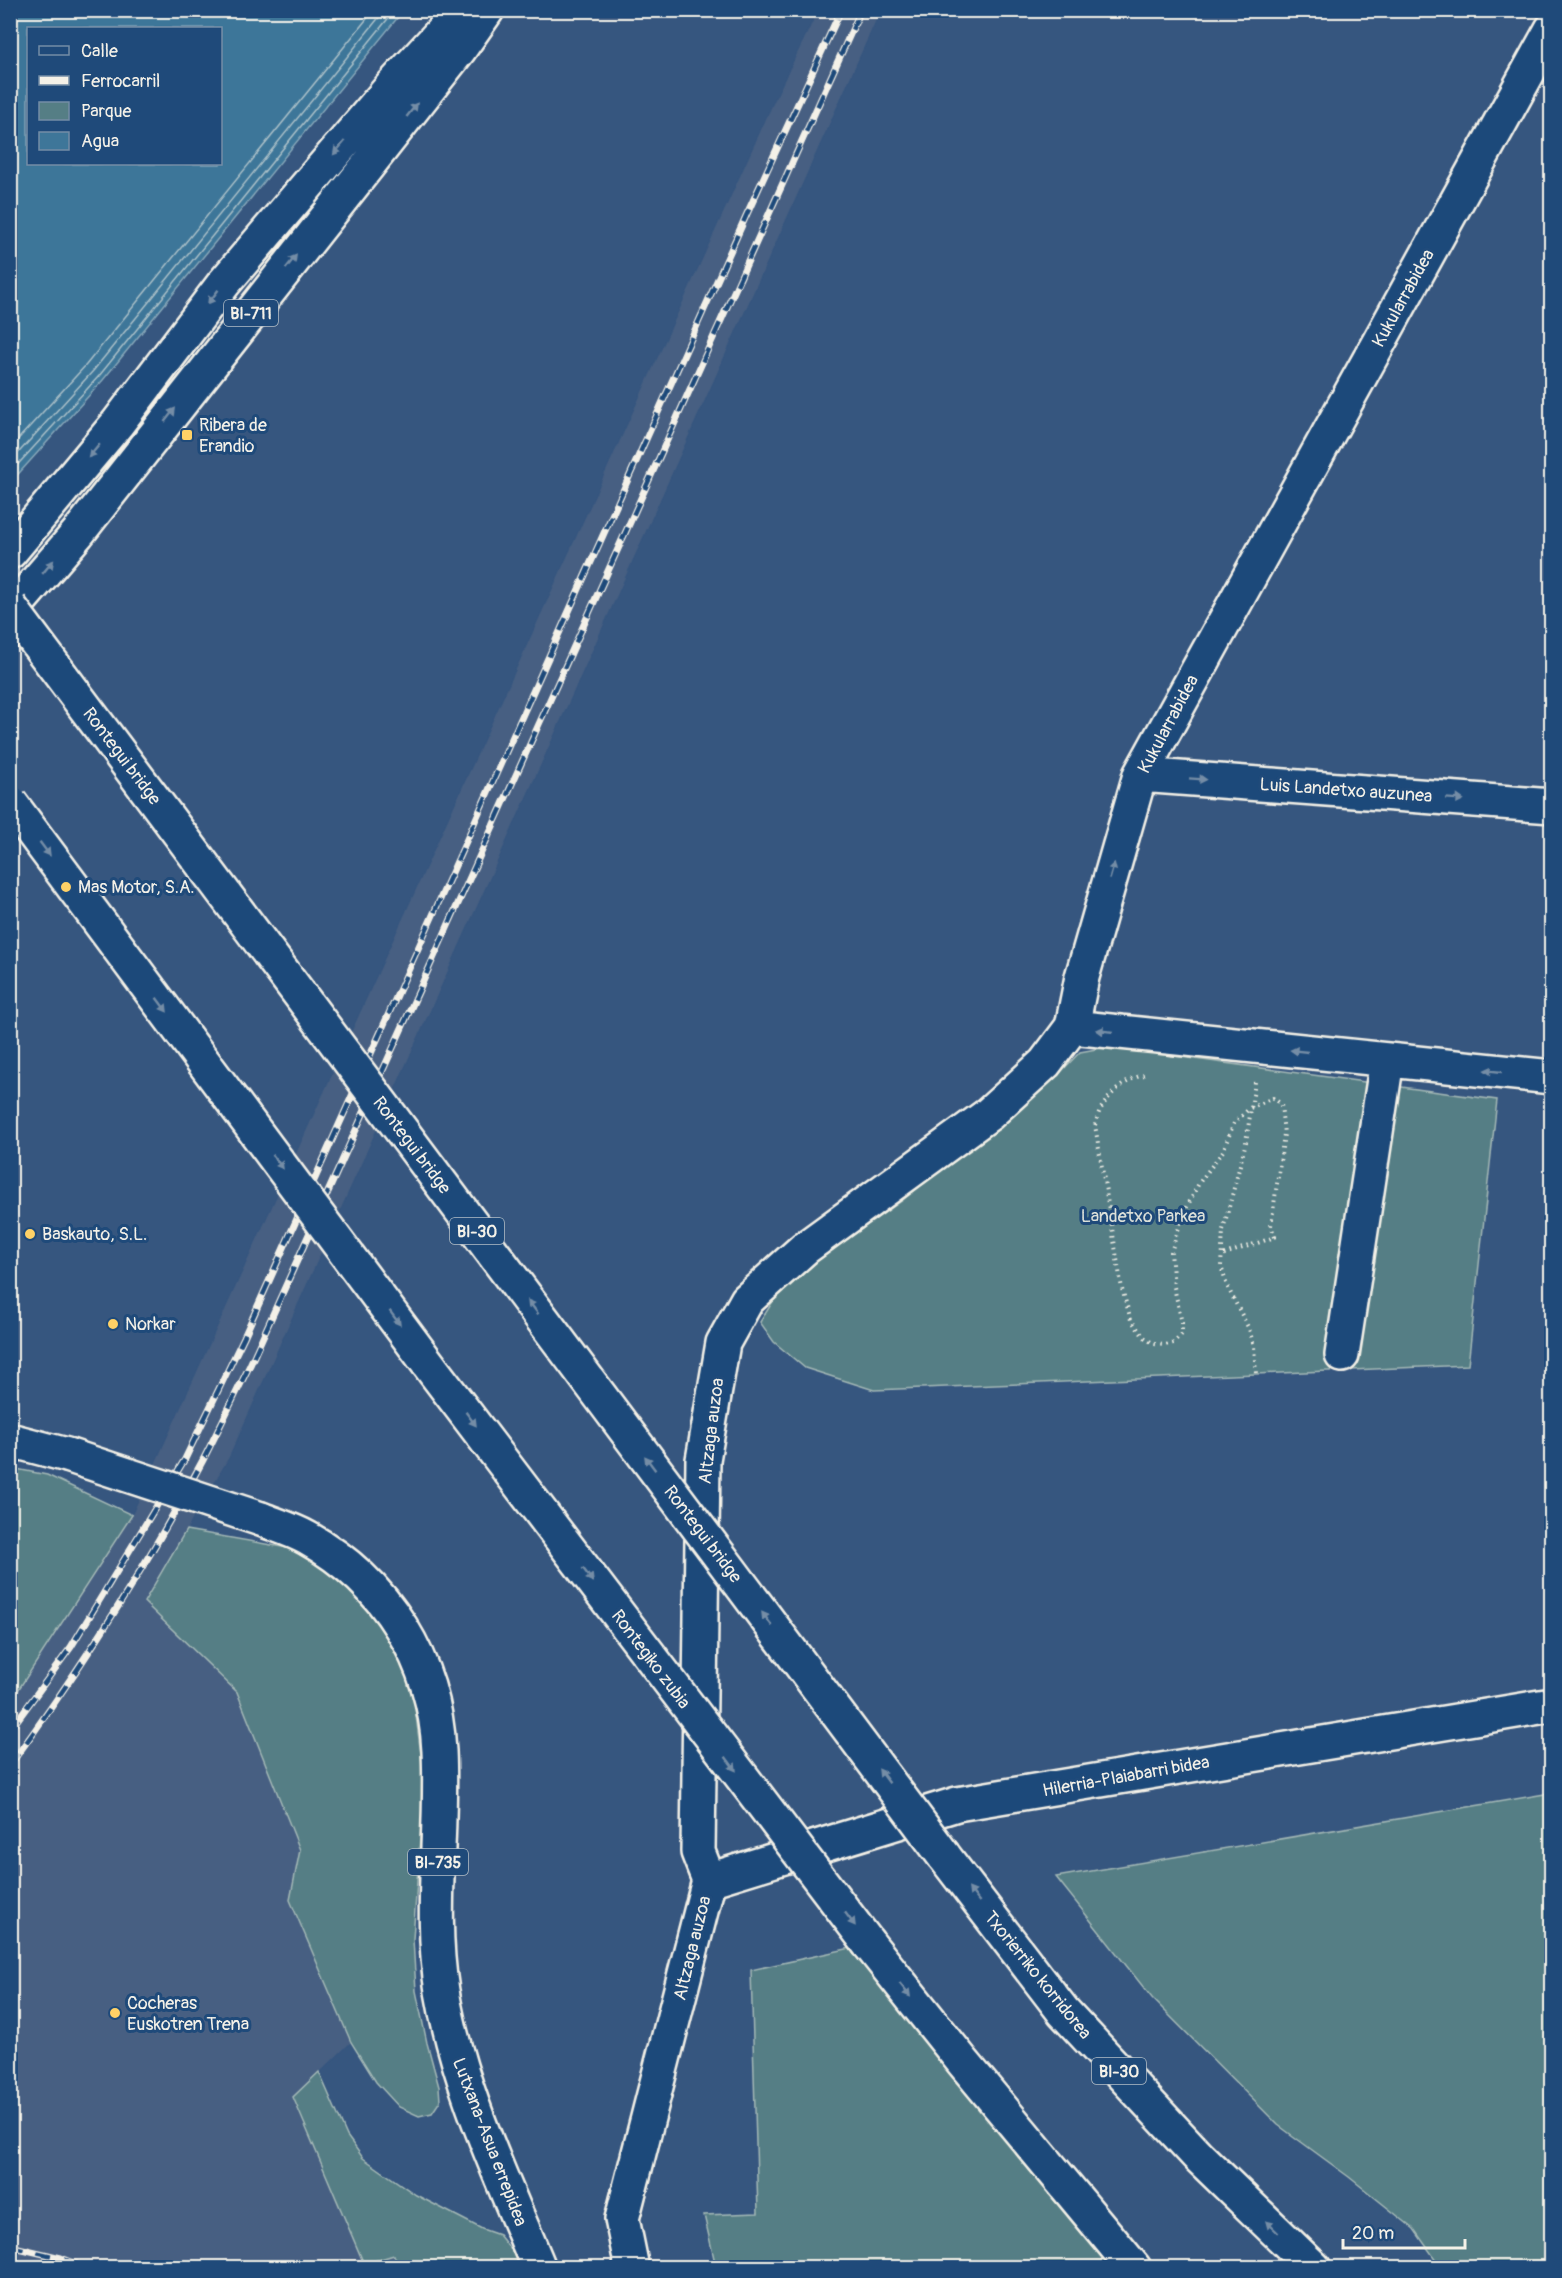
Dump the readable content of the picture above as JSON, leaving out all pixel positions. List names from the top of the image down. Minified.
{"streets":{"main road":["Kukularrabidea","BI-711","Rontegui bridge","Luis Landetxo auzunea","BI-30","Altzaga auzoa","Rontegiko zubia","Hilerria-Plaiabarri bidea","BI-735","Txorierriko korridorea","Lutxana-Asua errepidea"]},"crossings":[["Kukularrabidea","Luis Landetxo auzunea"],["Kukularrabidea","Altzaga auzoa"],["Rontegui bridge","Txorierriko korridorea"],["Altzaga auzoa","Hilerria-Plaiabarri bidea"]],"one_way":["Rontegui bridge","Rontegiko zubia"],"parks":["Landetxo Parkea"],"places":{"transit":["Ribera de Erandio"],"other":["Mas Motor, S.A.","Baskauto, S.L.","Norkar","Cocheras Euskotren Trena"]},"legend":["Calle","Ferrocarril","Parque","Agua"],"scale_bar":"20 m"}
